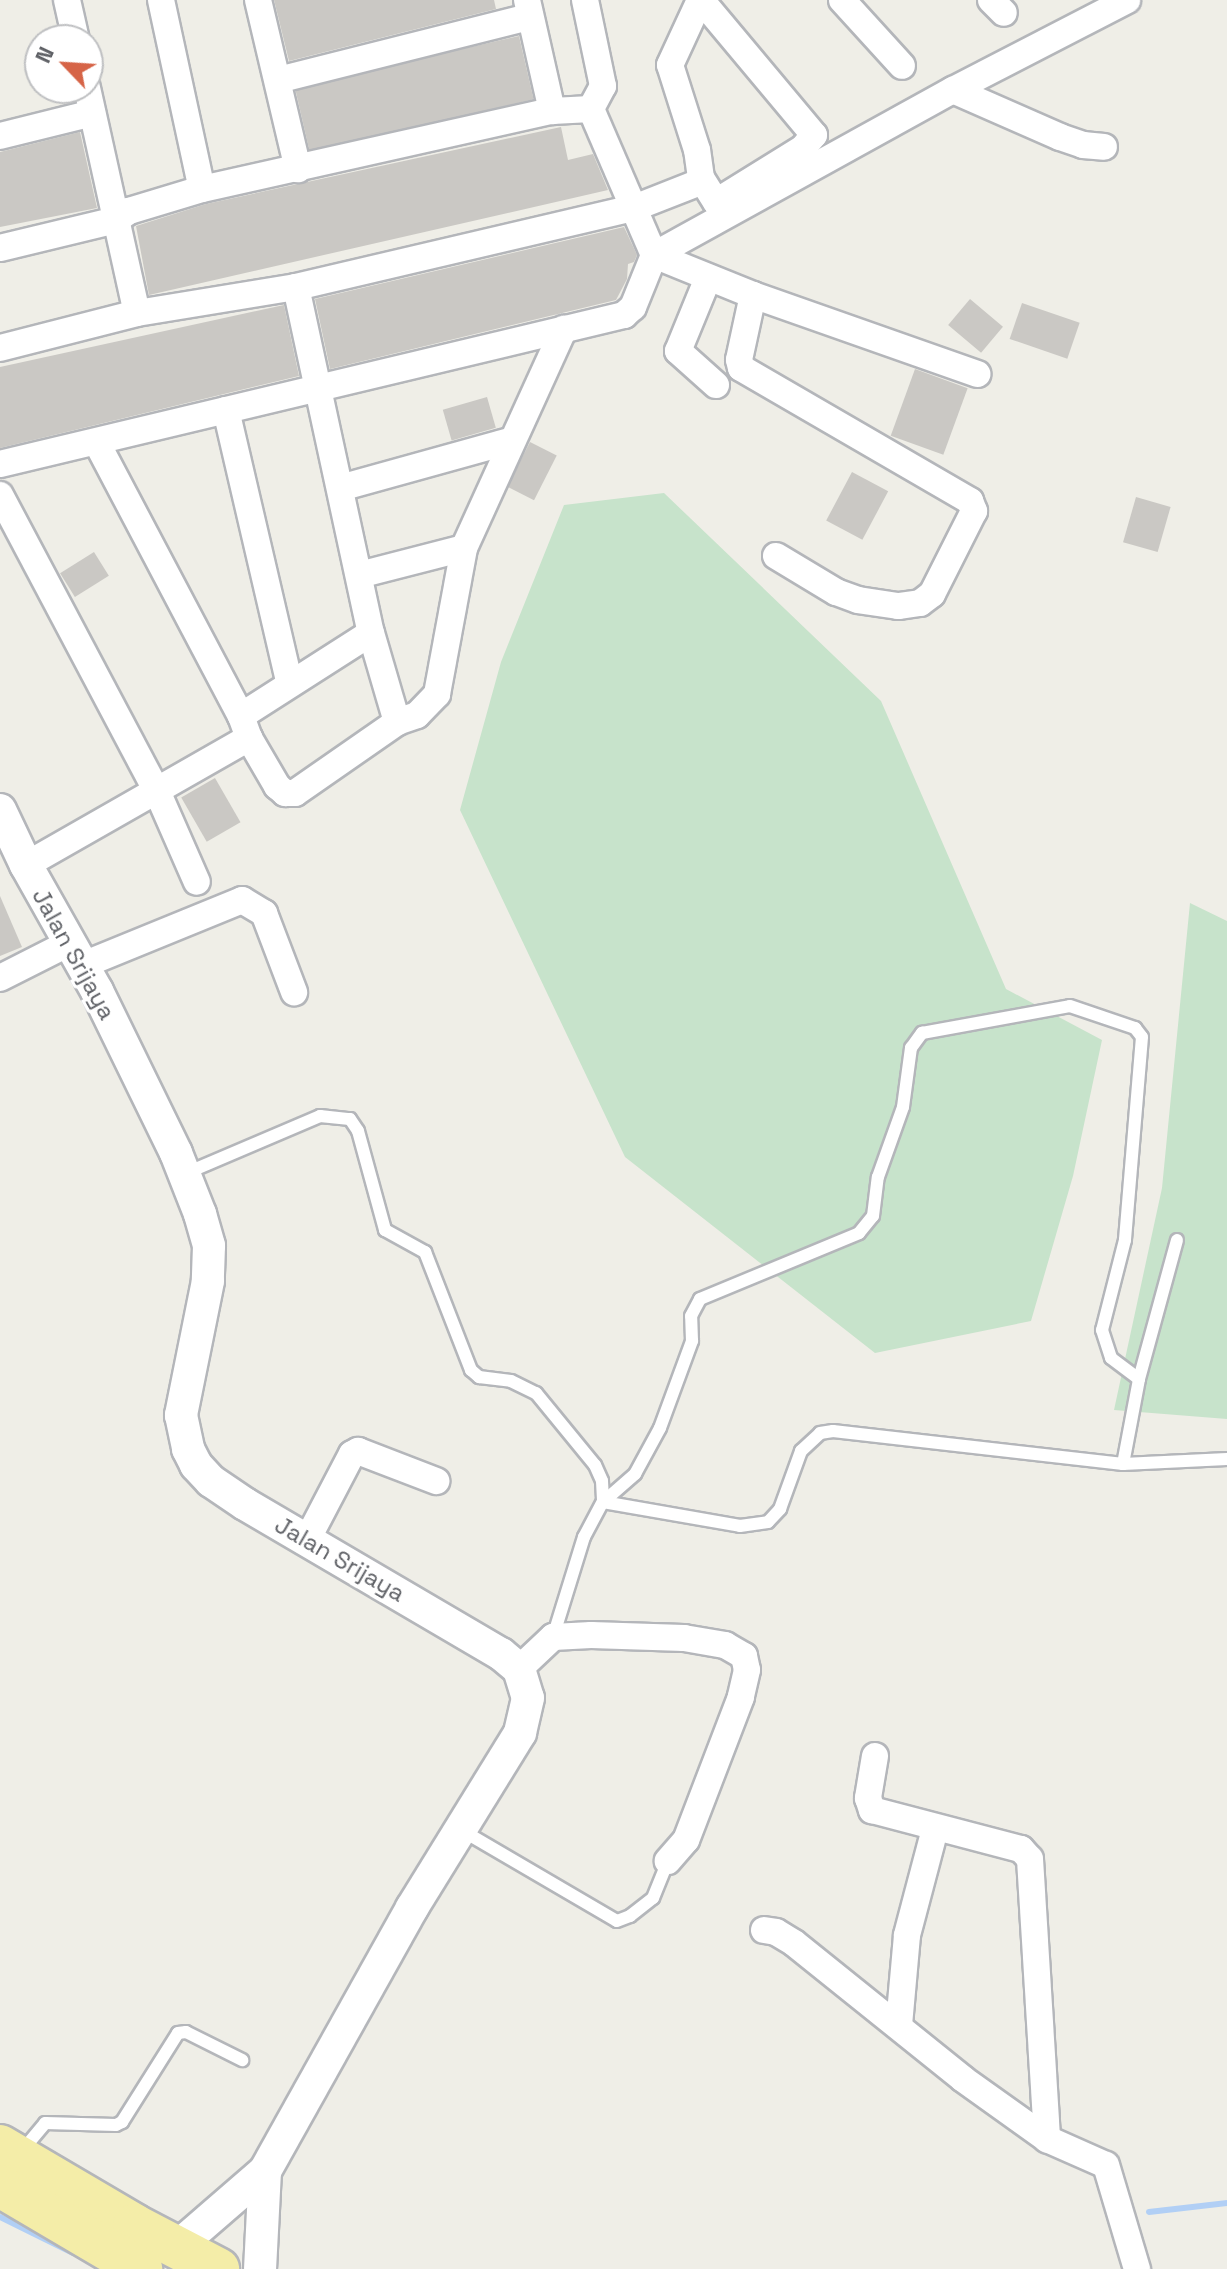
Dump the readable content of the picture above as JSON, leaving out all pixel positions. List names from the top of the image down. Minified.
{"streets":{"street":["Jalan Srijaya"]},"north":"top left"}
